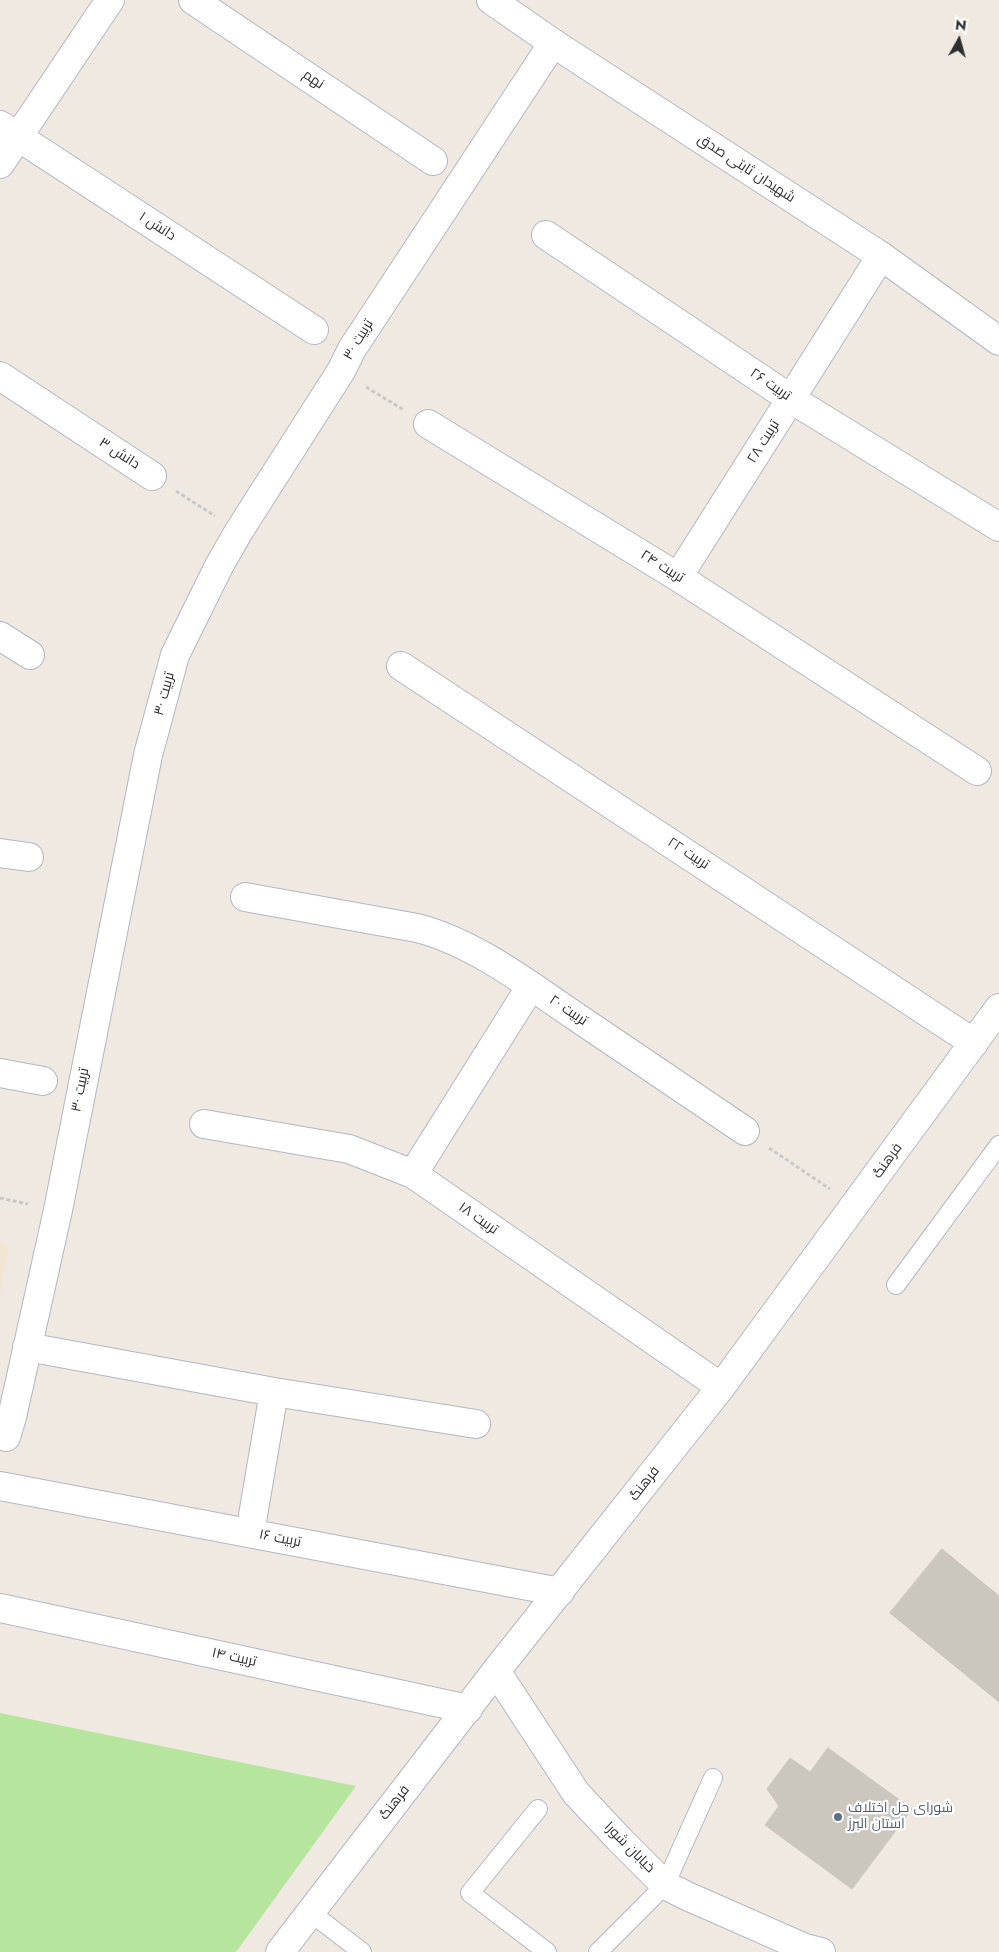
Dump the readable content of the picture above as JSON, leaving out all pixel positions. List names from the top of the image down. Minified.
{"streets":{"street":["نهم","شهیدان ثابتی صدق","دانش ۱","تربیت ۳۰","تربیت ۲۶","تربیت ۲۸","دانش ۳","تربیت ۲۴","تربیت ۲۲","تربیت ۲۰","فرهنگ","تربیت ۱۸","تربیت ۱۶","تربیت ۱۴","خیابان شورا"]},"crossings":[["شهیدان ثابتی صدق","تربیت ۳۰"],["شهیدان ثابتی صدق","تربیت ۲۸"],["تربیت ۳۰","دانش ۳"],["تربیت ۲۶","تربیت ۲۸"],["تربیت ۲۸","تربیت ۲۴"],["تربیت ۲۲","فرهنگ"],["فرهنگ","تربیت ۱۸"],["فرهنگ","تربیت ۱۶"],["فرهنگ","تربیت ۱۴"],["فرهنگ","خیابان شورا"]],"places":["شورای حل اختلاف استان البرز"],"north":"top"}
